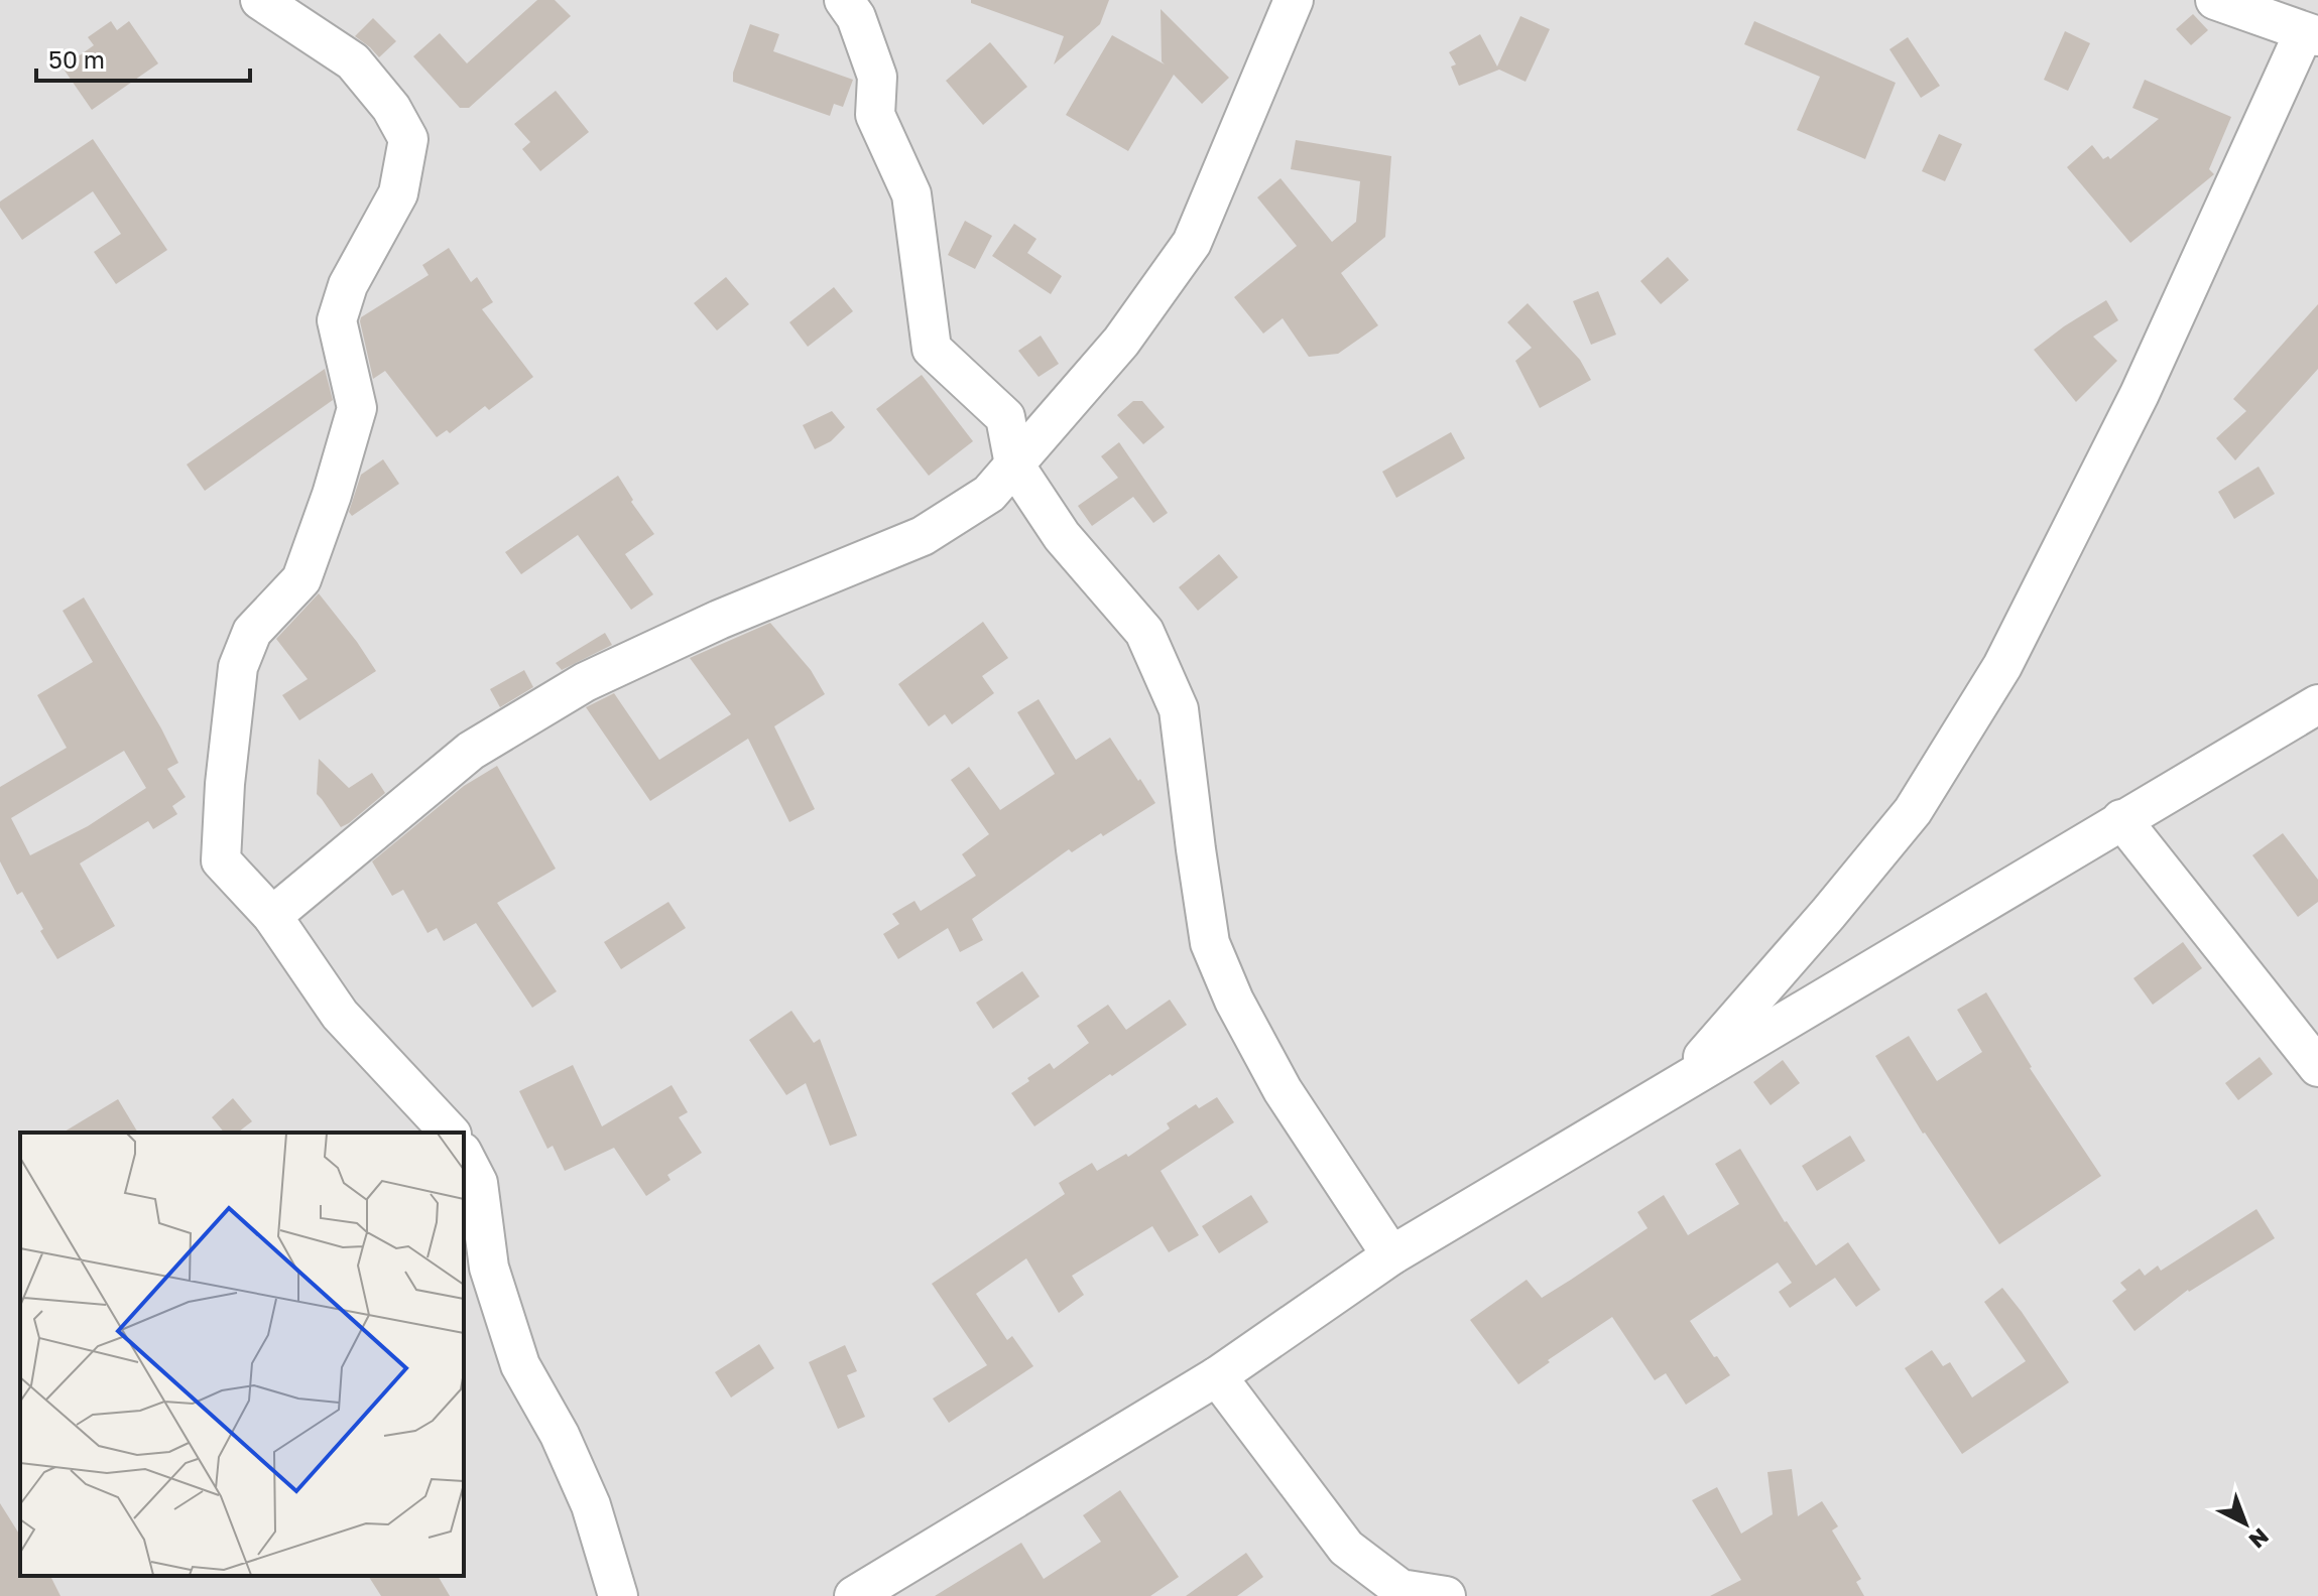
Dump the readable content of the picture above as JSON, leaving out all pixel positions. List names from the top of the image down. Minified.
{"scale_bar":"50 m","north":"bottom right"}
